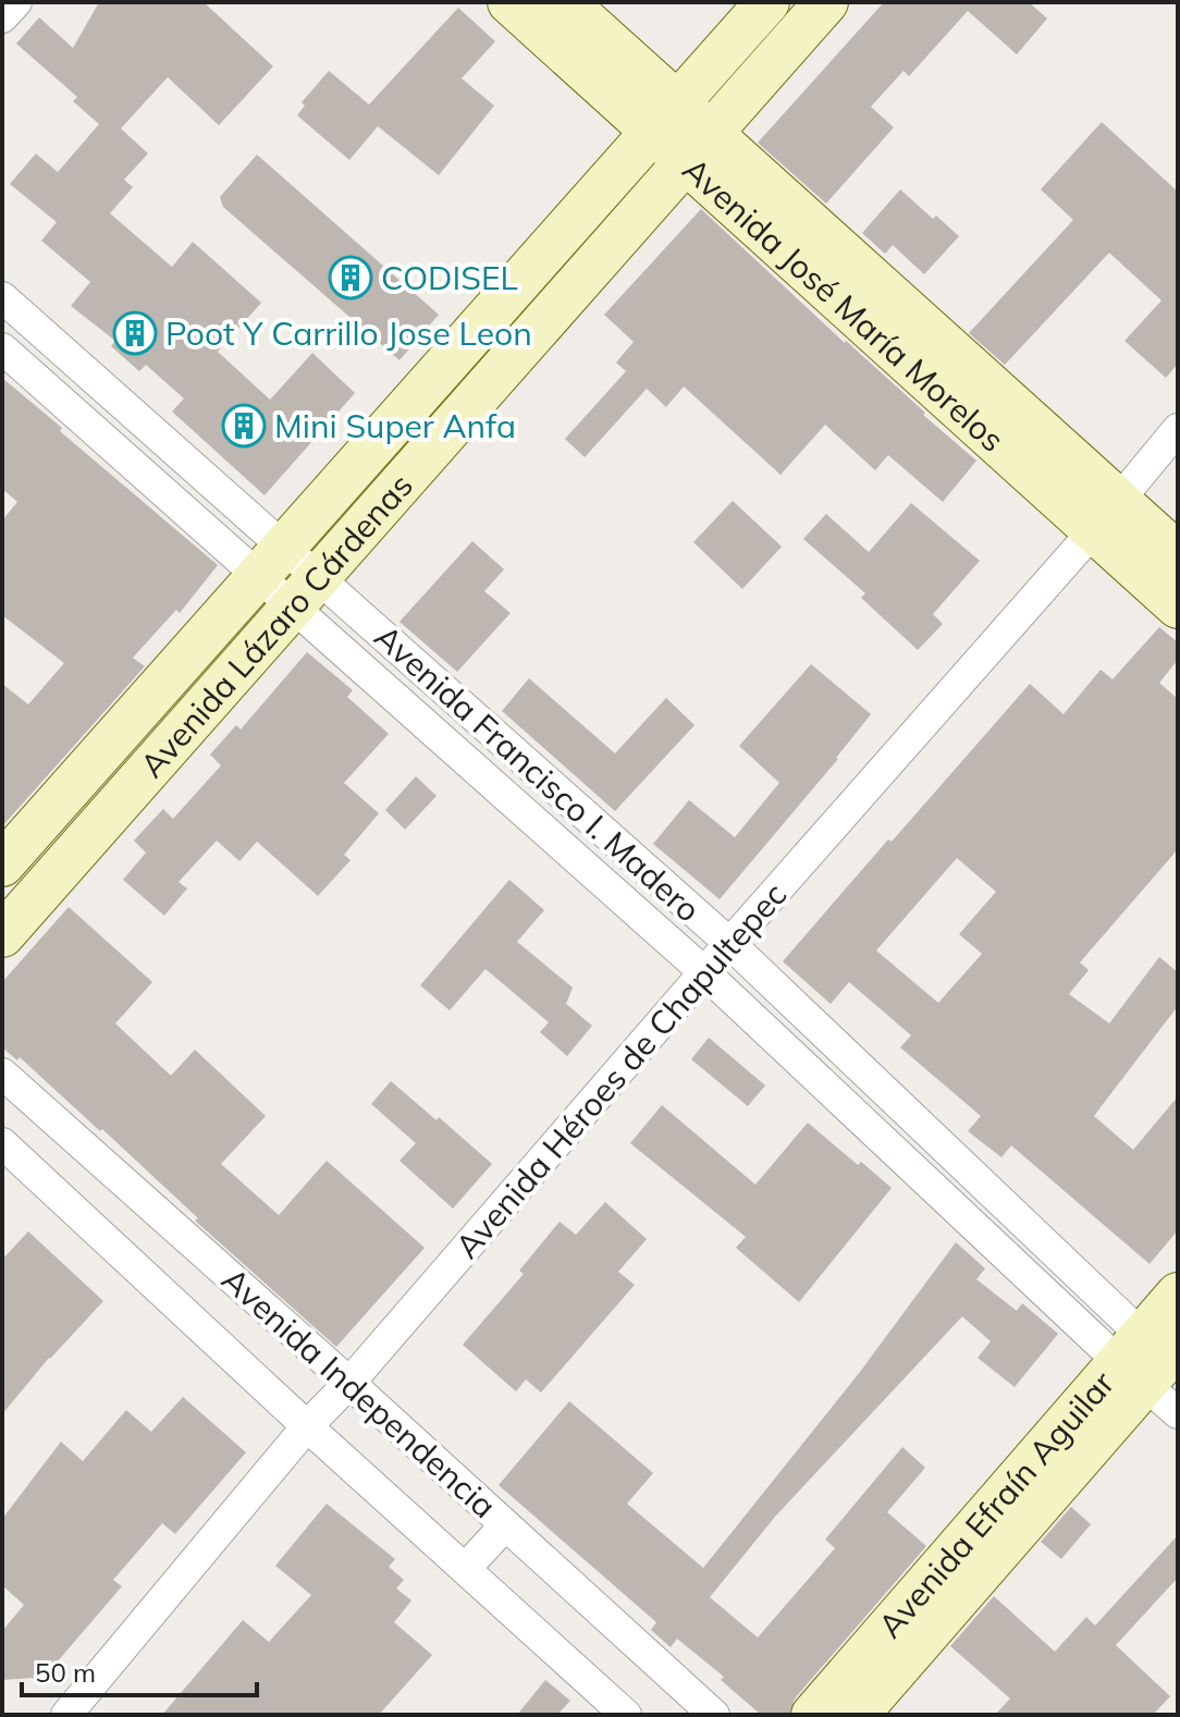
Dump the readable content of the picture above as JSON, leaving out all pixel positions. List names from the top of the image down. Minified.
{"streets":{"main road":["Avenida José María Morelos","Avenida Lázaro Cárdenas","Avenida Efraín Aguilar"],"street":["Avenida Francisco I. Madero","Avenida Héroes de Chapultepec","Avenida Independencia"]},"crossings":[["Avenida José María Morelos","Avenida Lázaro Cárdenas"],["Avenida José María Morelos","Avenida Héroes de Chapultepec"],["Avenida Lázaro Cárdenas","Avenida Francisco I. Madero"],["Avenida Francisco I. Madero","Avenida Héroes de Chapultepec"],["Avenida Francisco I. Madero","Avenida Efraín Aguilar"],["Avenida Héroes de Chapultepec","Avenida Independencia"]],"places":{"building":["CODISEL","Poot Y Carrillo Jose Leon","Mini Super Anfa"]},"scale_bar":"50 m"}
